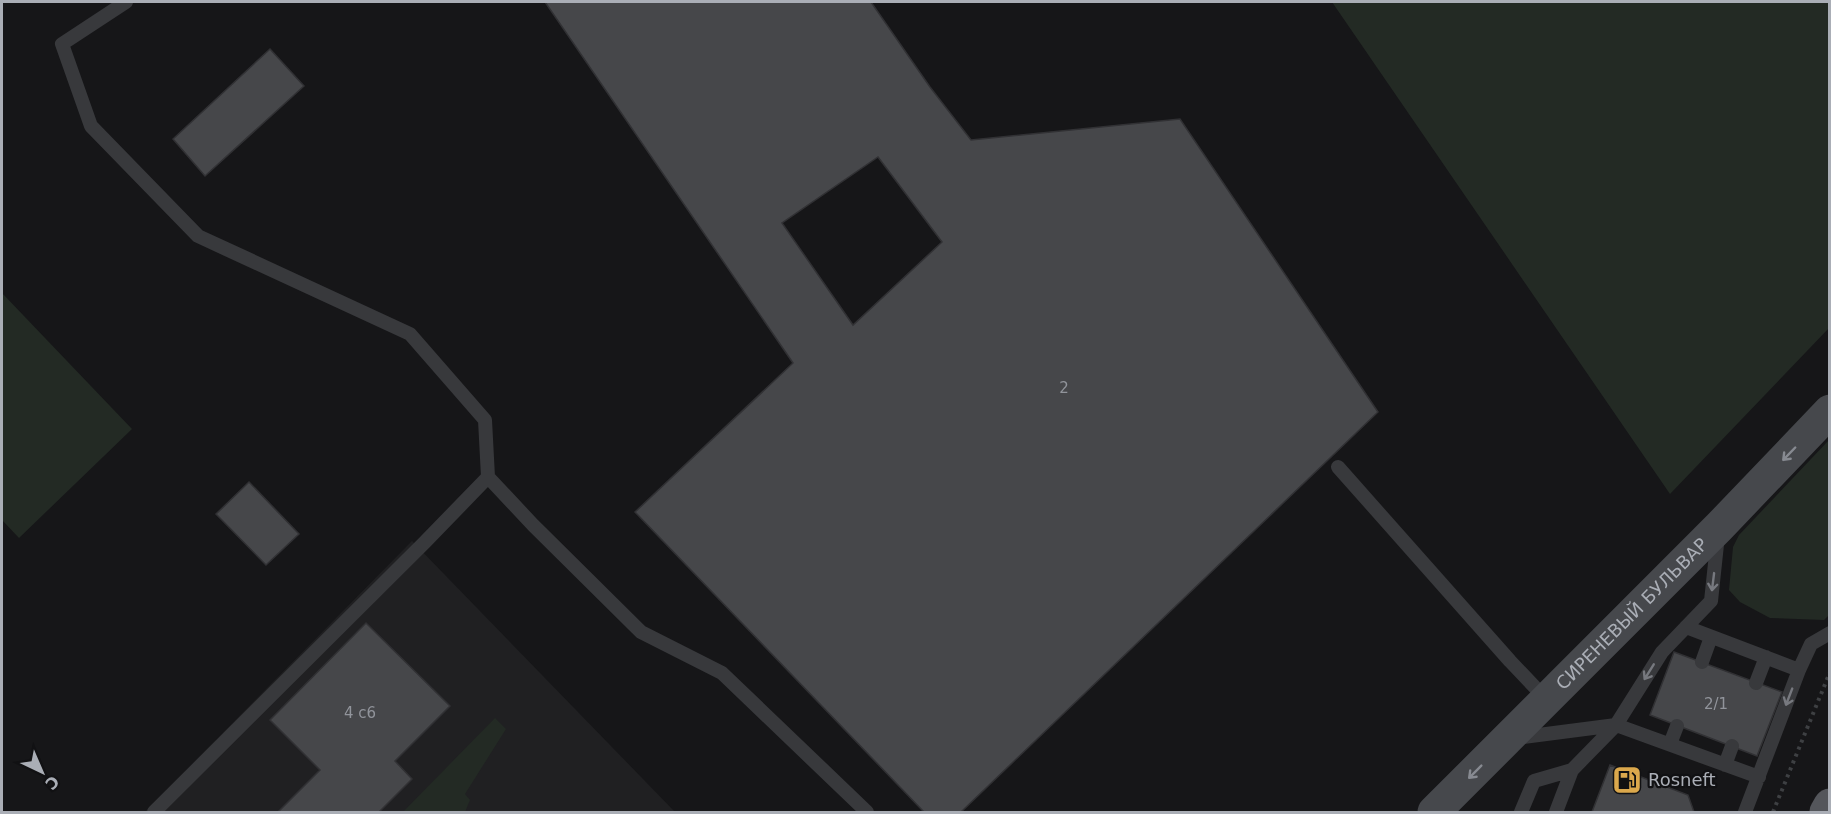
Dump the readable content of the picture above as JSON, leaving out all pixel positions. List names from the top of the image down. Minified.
{"streets":{"main road":["СИРЕНЕВЫЙ БУЛЬВАР"]},"one_way":["СИРЕНЕВЫЙ БУЛЬВАР"],"places":{"fuel station":["Rosneft"]},"house_numbers":["2","2/1","4 c6"],"north":"bottom right"}
